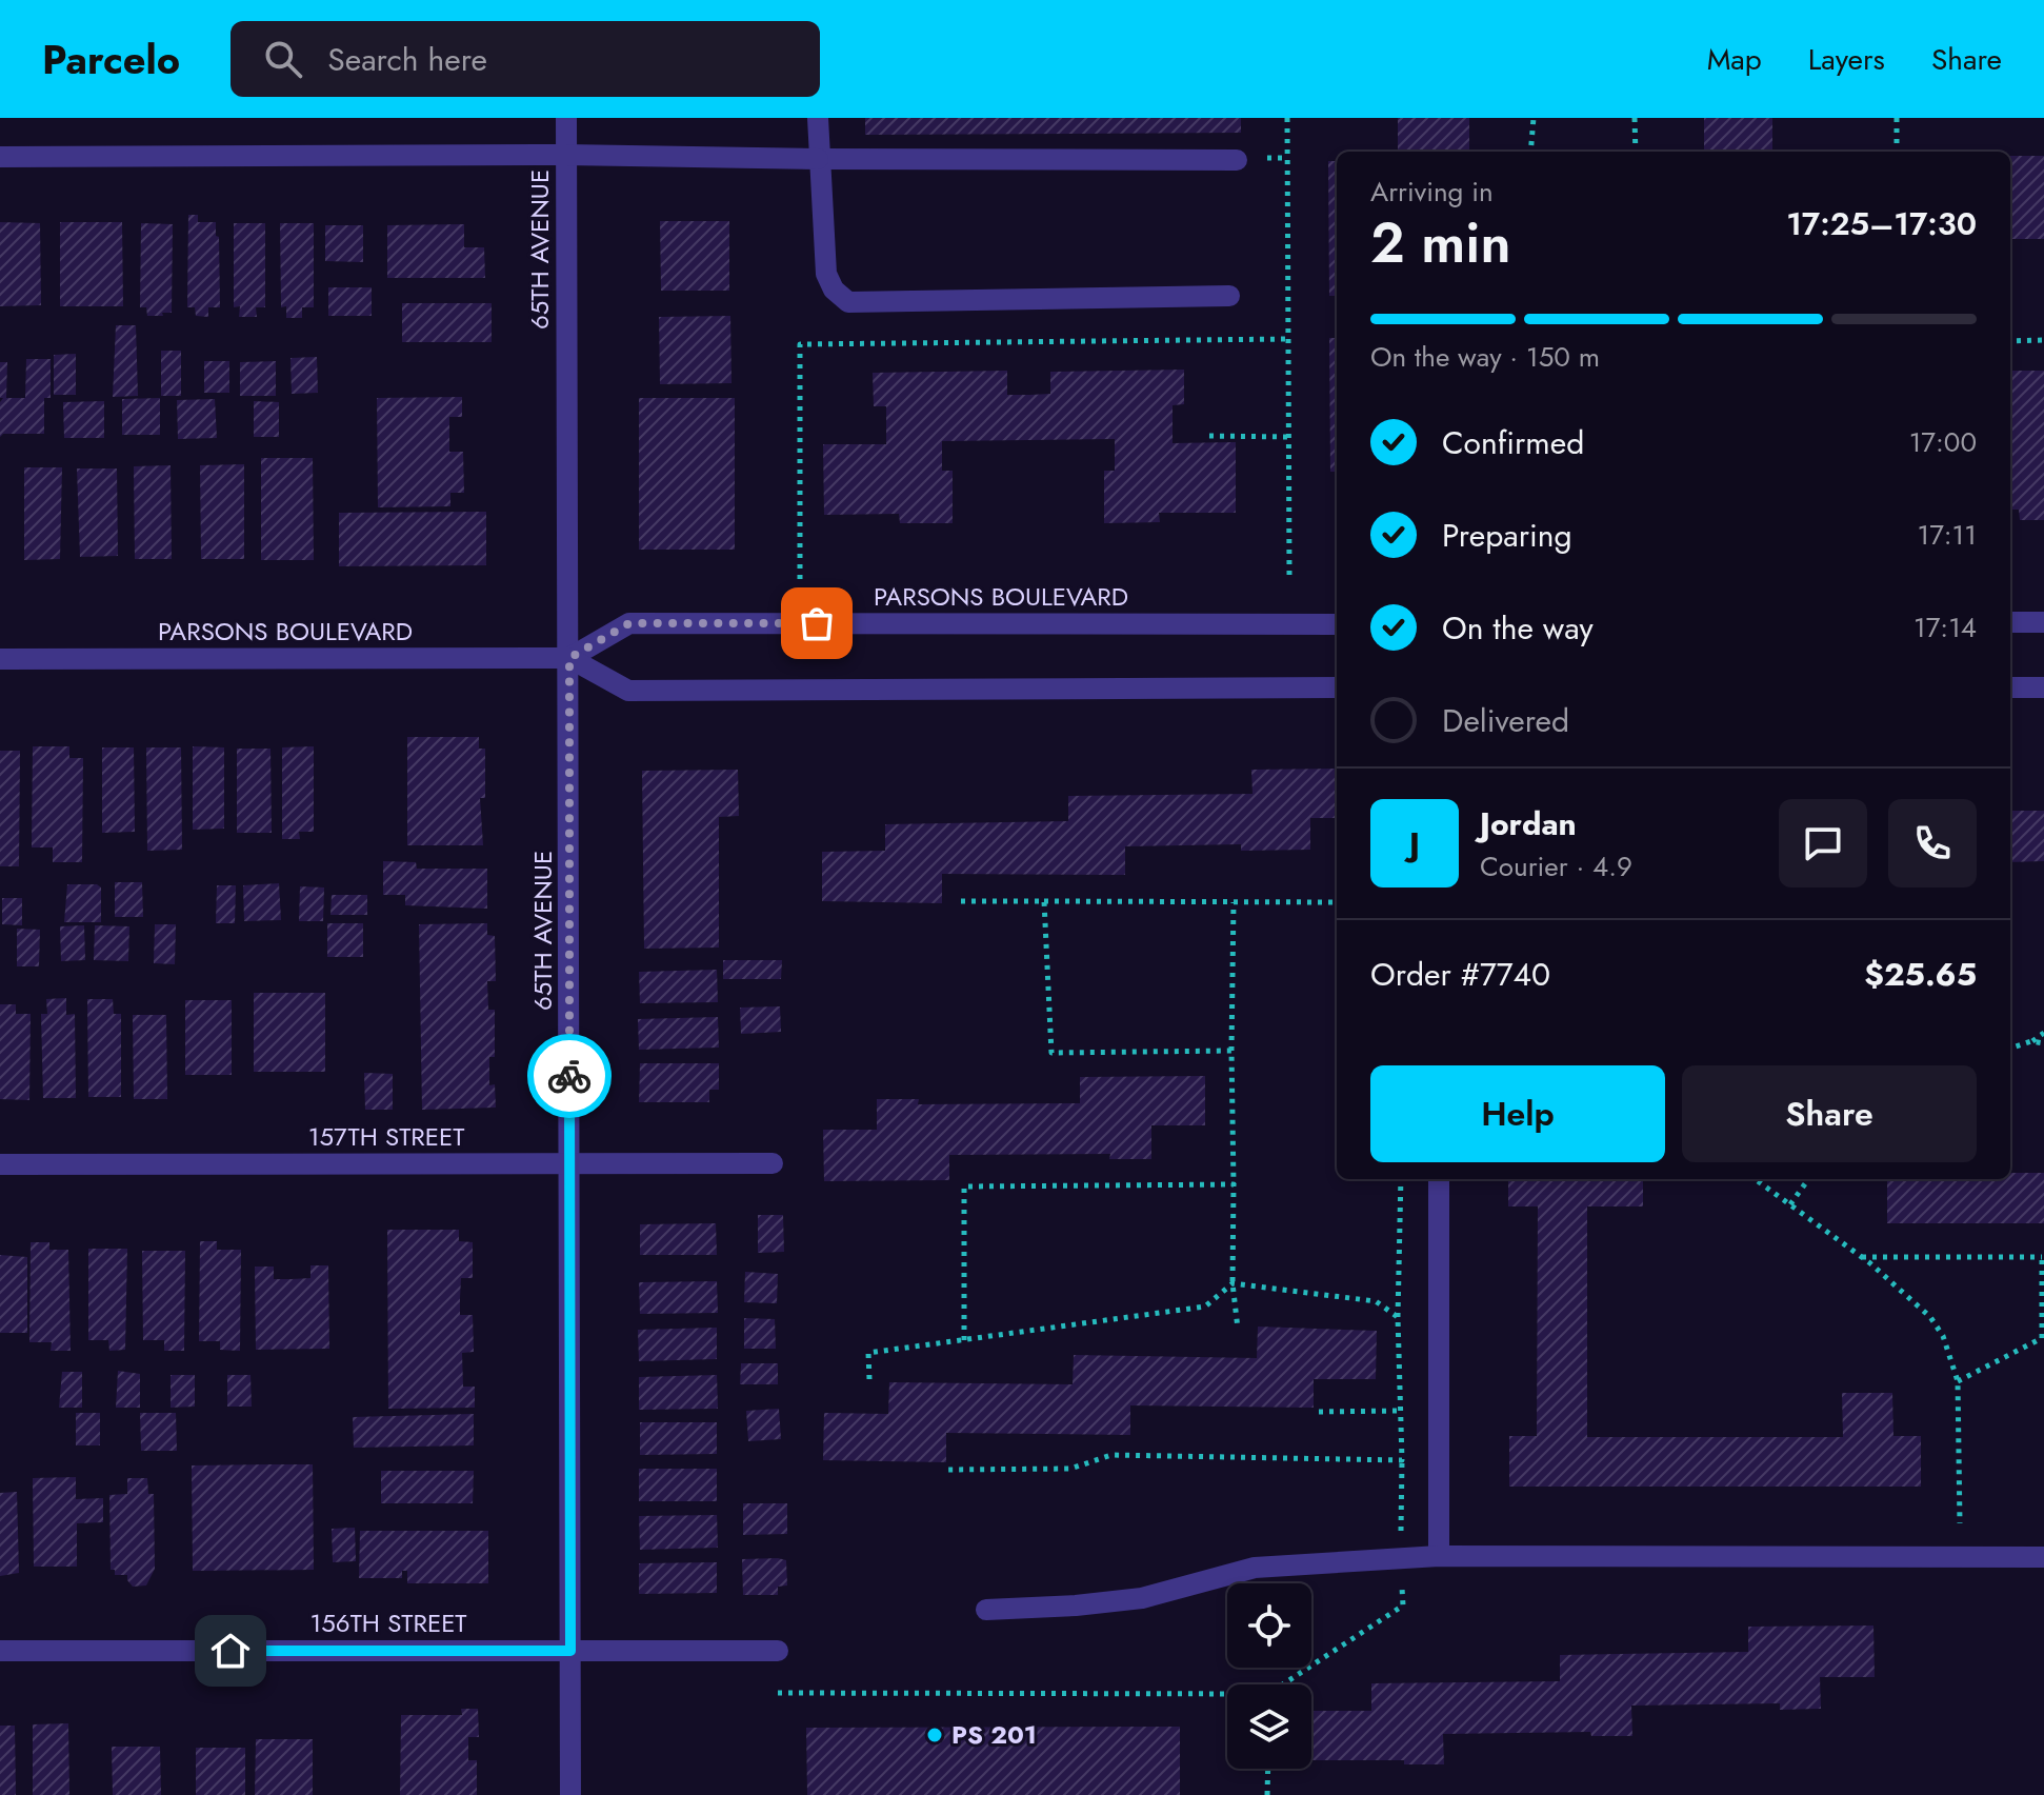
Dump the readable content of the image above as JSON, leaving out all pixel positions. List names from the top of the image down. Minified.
{"streets":{"street":["65TH AVENUE","PARSONS BOULEVARD","157TH STREET","156TH STREET"]},"crossings":[["65TH AVENUE","PARSONS BOULEVARD"],["65TH AVENUE","157TH STREET"],["65TH AVENUE","156TH STREET"]],"places":["PS 201"],"page":{"header":"Parcelo","search":"Search here","nav":["Map","Layers","Share"],"heading":["2 min","Arriving in","17:25–17:30"],"panel":["Jordan","Courier · 4.9","Order #7740","$25.65"],"bar":"On the way · 150 m","list":[["Confirmed","17:00"],["Preparing","17:11"],["On the way","17:14"],"Delivered"],"round":"J","buttons":["Help","Share"]}}
